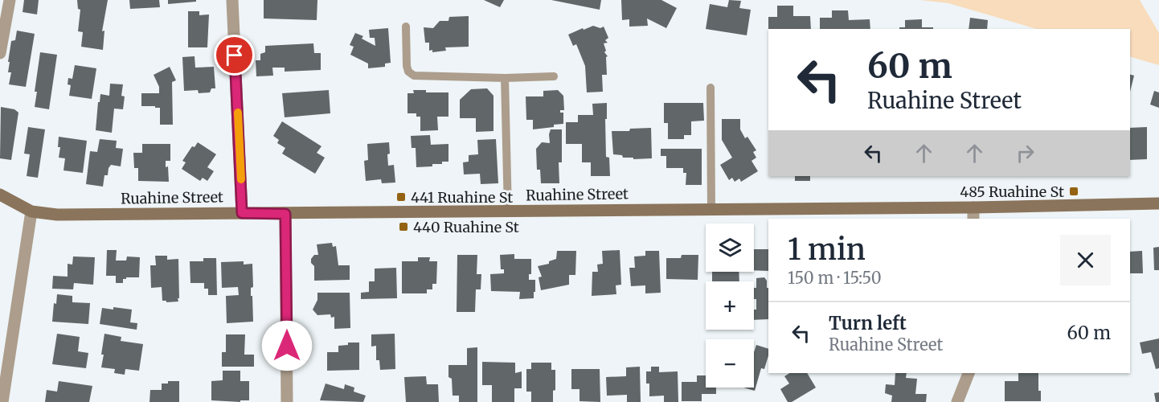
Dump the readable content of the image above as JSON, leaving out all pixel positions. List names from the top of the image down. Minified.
{"streets":{"street":["Ruahine Street"]},"places":{"transit":["485 Ruahine St","441 Ruahine St","440 Ruahine St"]},"page":{"turn":["60 m","Ruahine Street"],"heading":["1 min","150 m · 15:50"],"map_buttons":["+","−"],"list":[{"name":"Turn left","note":"Ruahine Street","value":"60 m"}]}}
